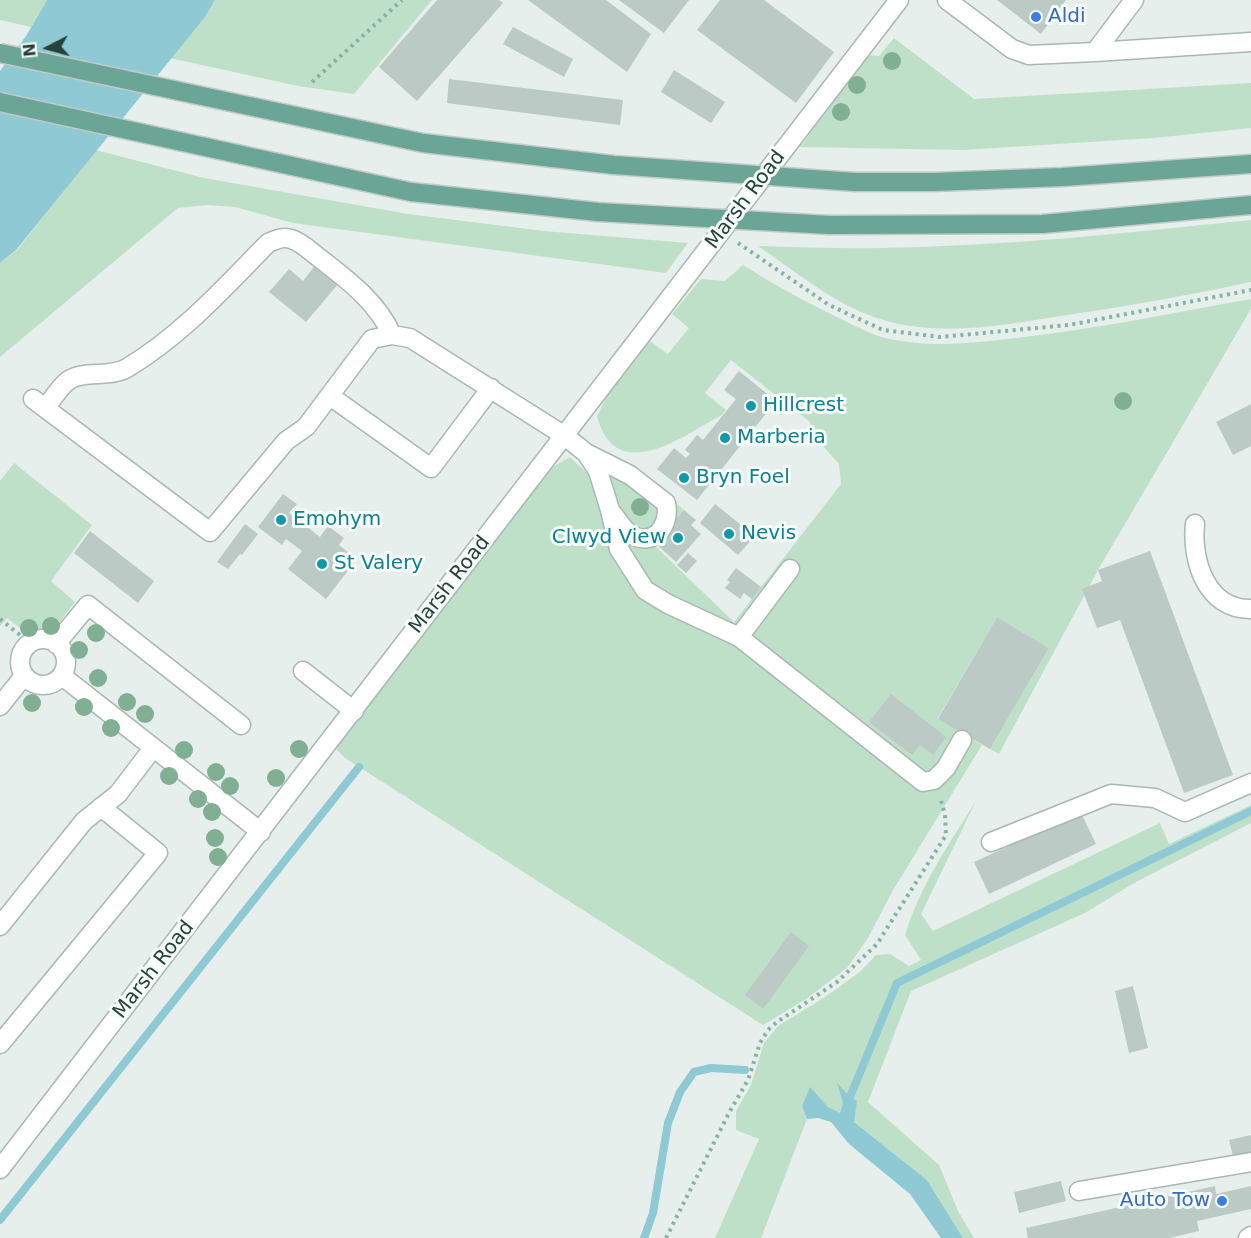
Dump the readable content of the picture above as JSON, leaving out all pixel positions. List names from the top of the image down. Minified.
{"streets":{"street":["Marsh Road"]},"places":["Aldi","Hillcrest","Marberia","Bryn Foel","Emohym","Nevis","Clwyd View","St Valery","Auto Tow"],"north":"left"}
